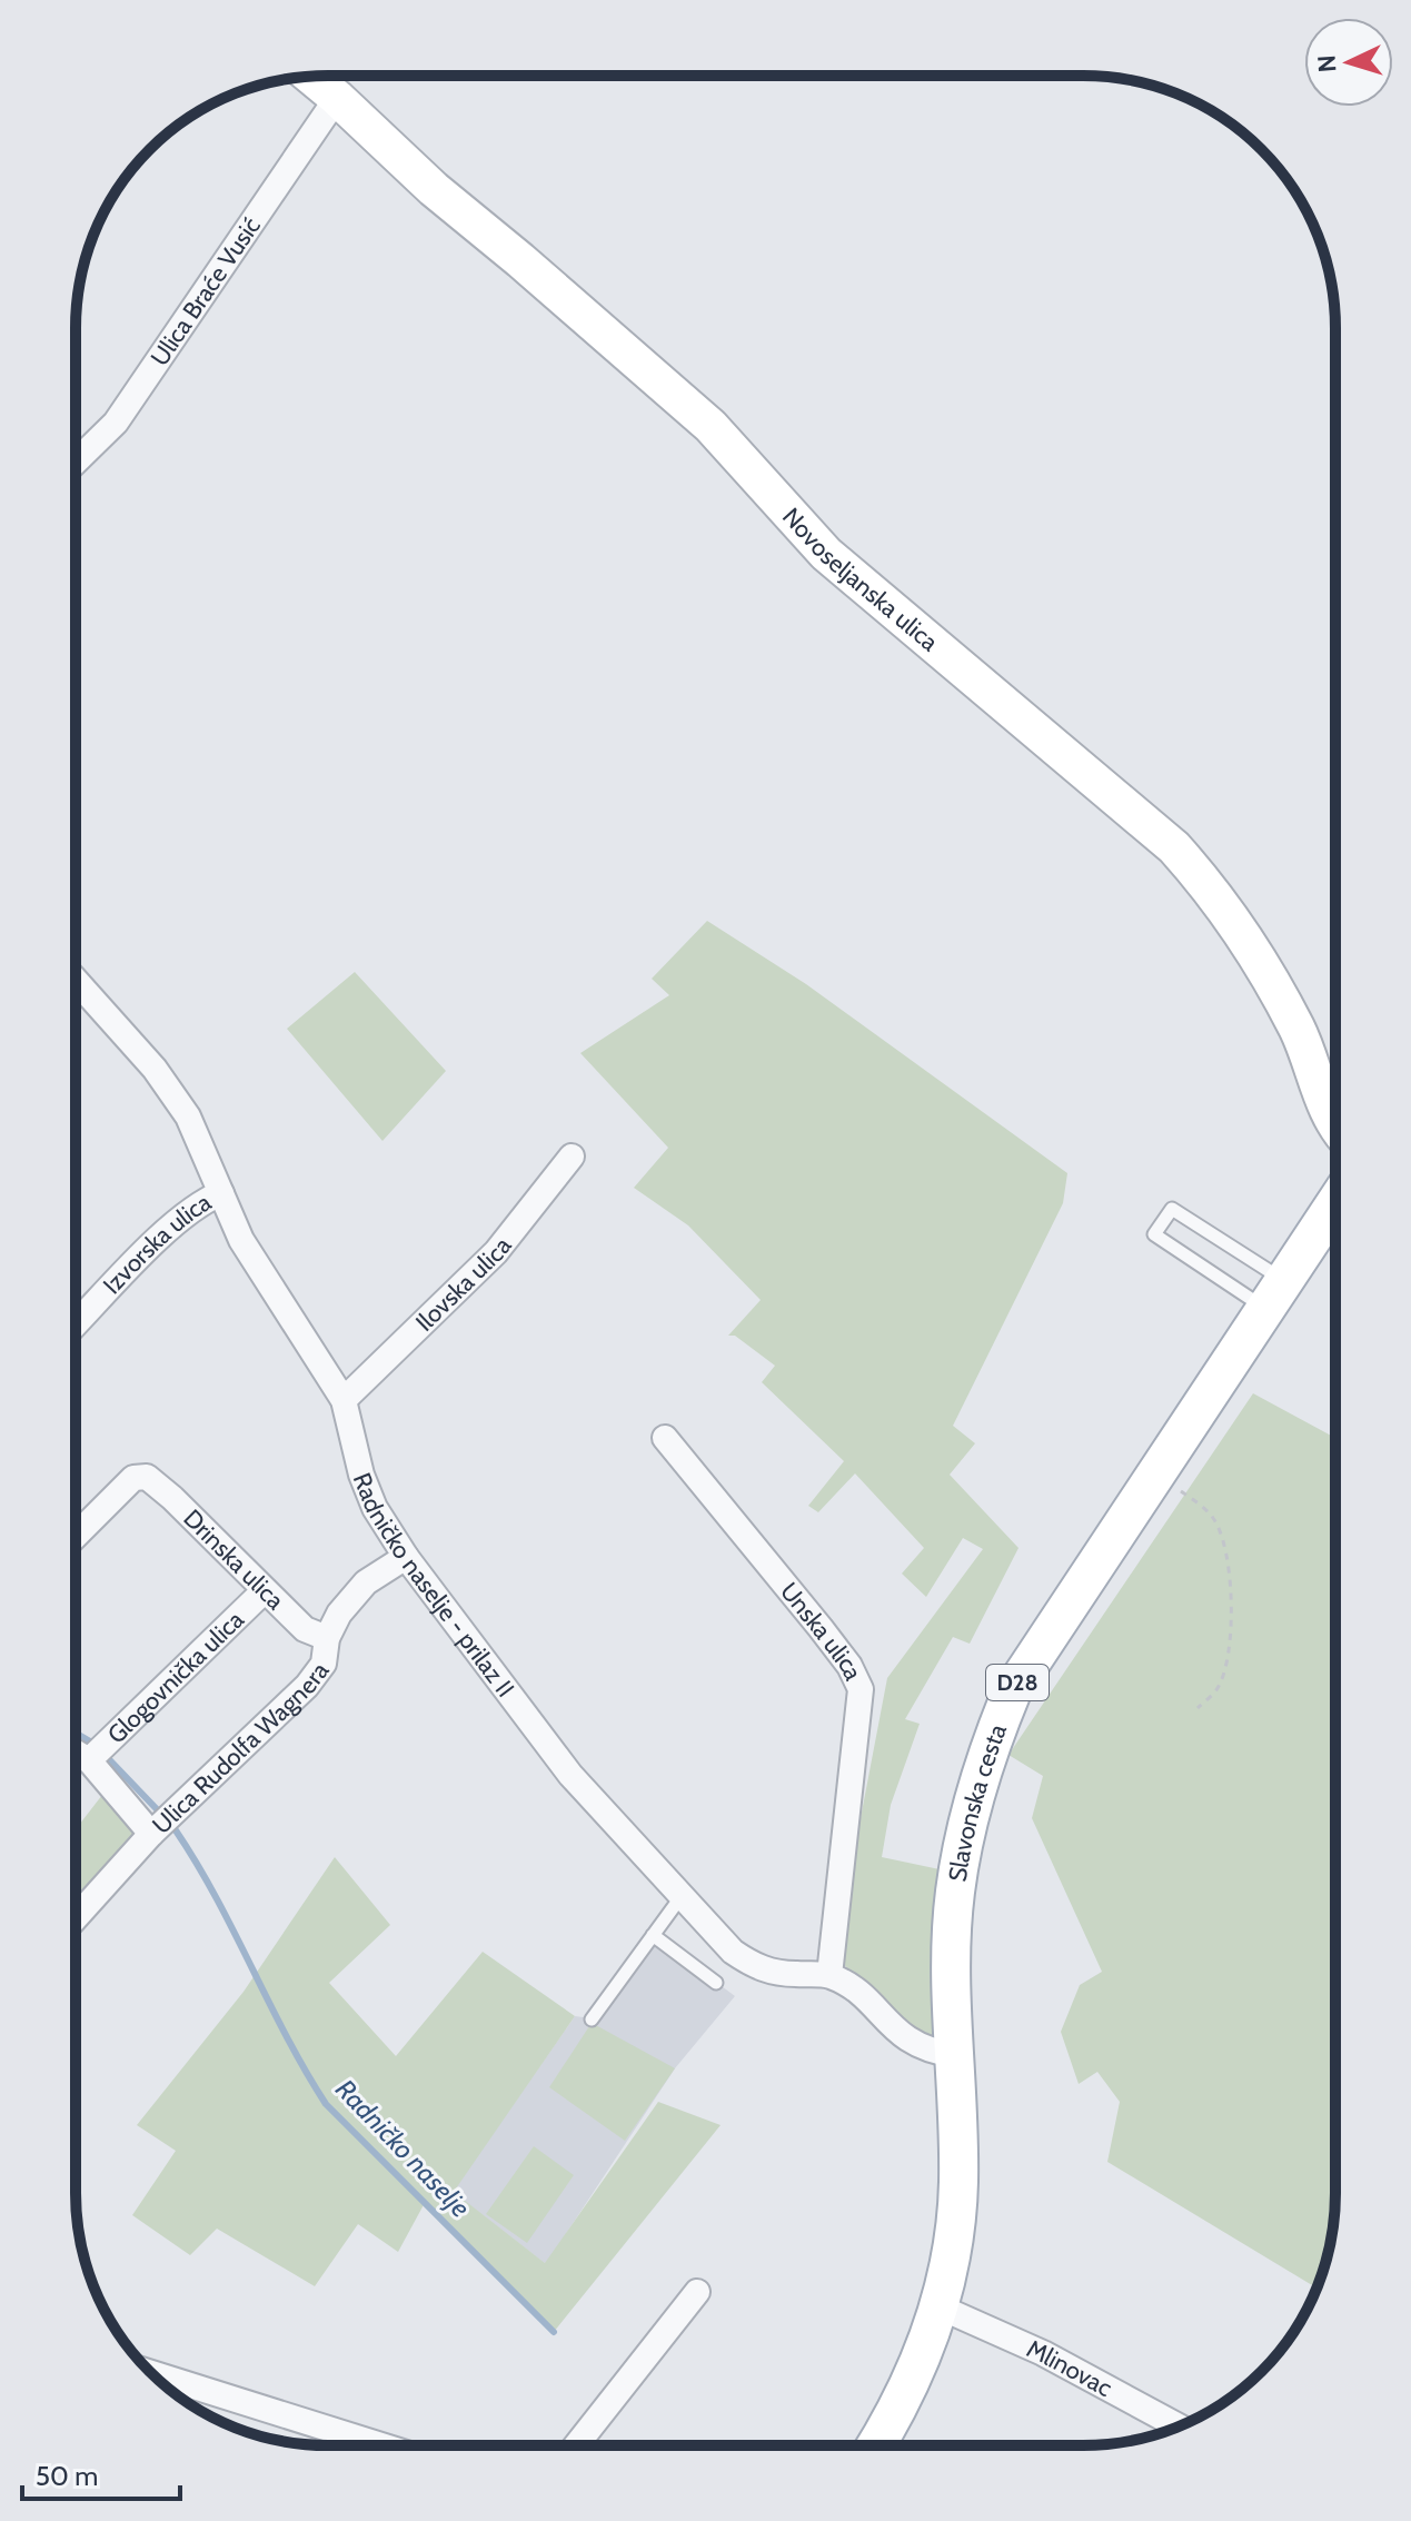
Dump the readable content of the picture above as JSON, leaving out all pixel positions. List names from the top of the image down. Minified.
{"streets":{"main road":["Novoseljanska ulica","D28","Slavonska cesta"],"street":["Ulica Braće Vusić","Izvorska ulica","Ilovska ulica","Drinska ulica","Radničko naselje - prilaz II","Unska ulica","Glogovnička ulica","Ulica Rudolfa Wagnera","Mlinovac"]},"crossings":[["Ulica Braće Vusić","Novoseljanska ulica"],["Izvorska ulica","Radničko naselje - prilaz II"],["Ilovska ulica","Radničko naselje - prilaz II"],["Drinska ulica","Glogovnička ulica"],["Drinska ulica","Ulica Rudolfa Wagnera"],["Radničko naselje - prilaz II","Unska ulica"],["Radničko naselje - prilaz II","Ulica Rudolfa Wagnera"],["Slavonska cesta","Mlinovac"]],"water":["Radničko naselje"],"scale_bar":"50 m","north":"left"}
